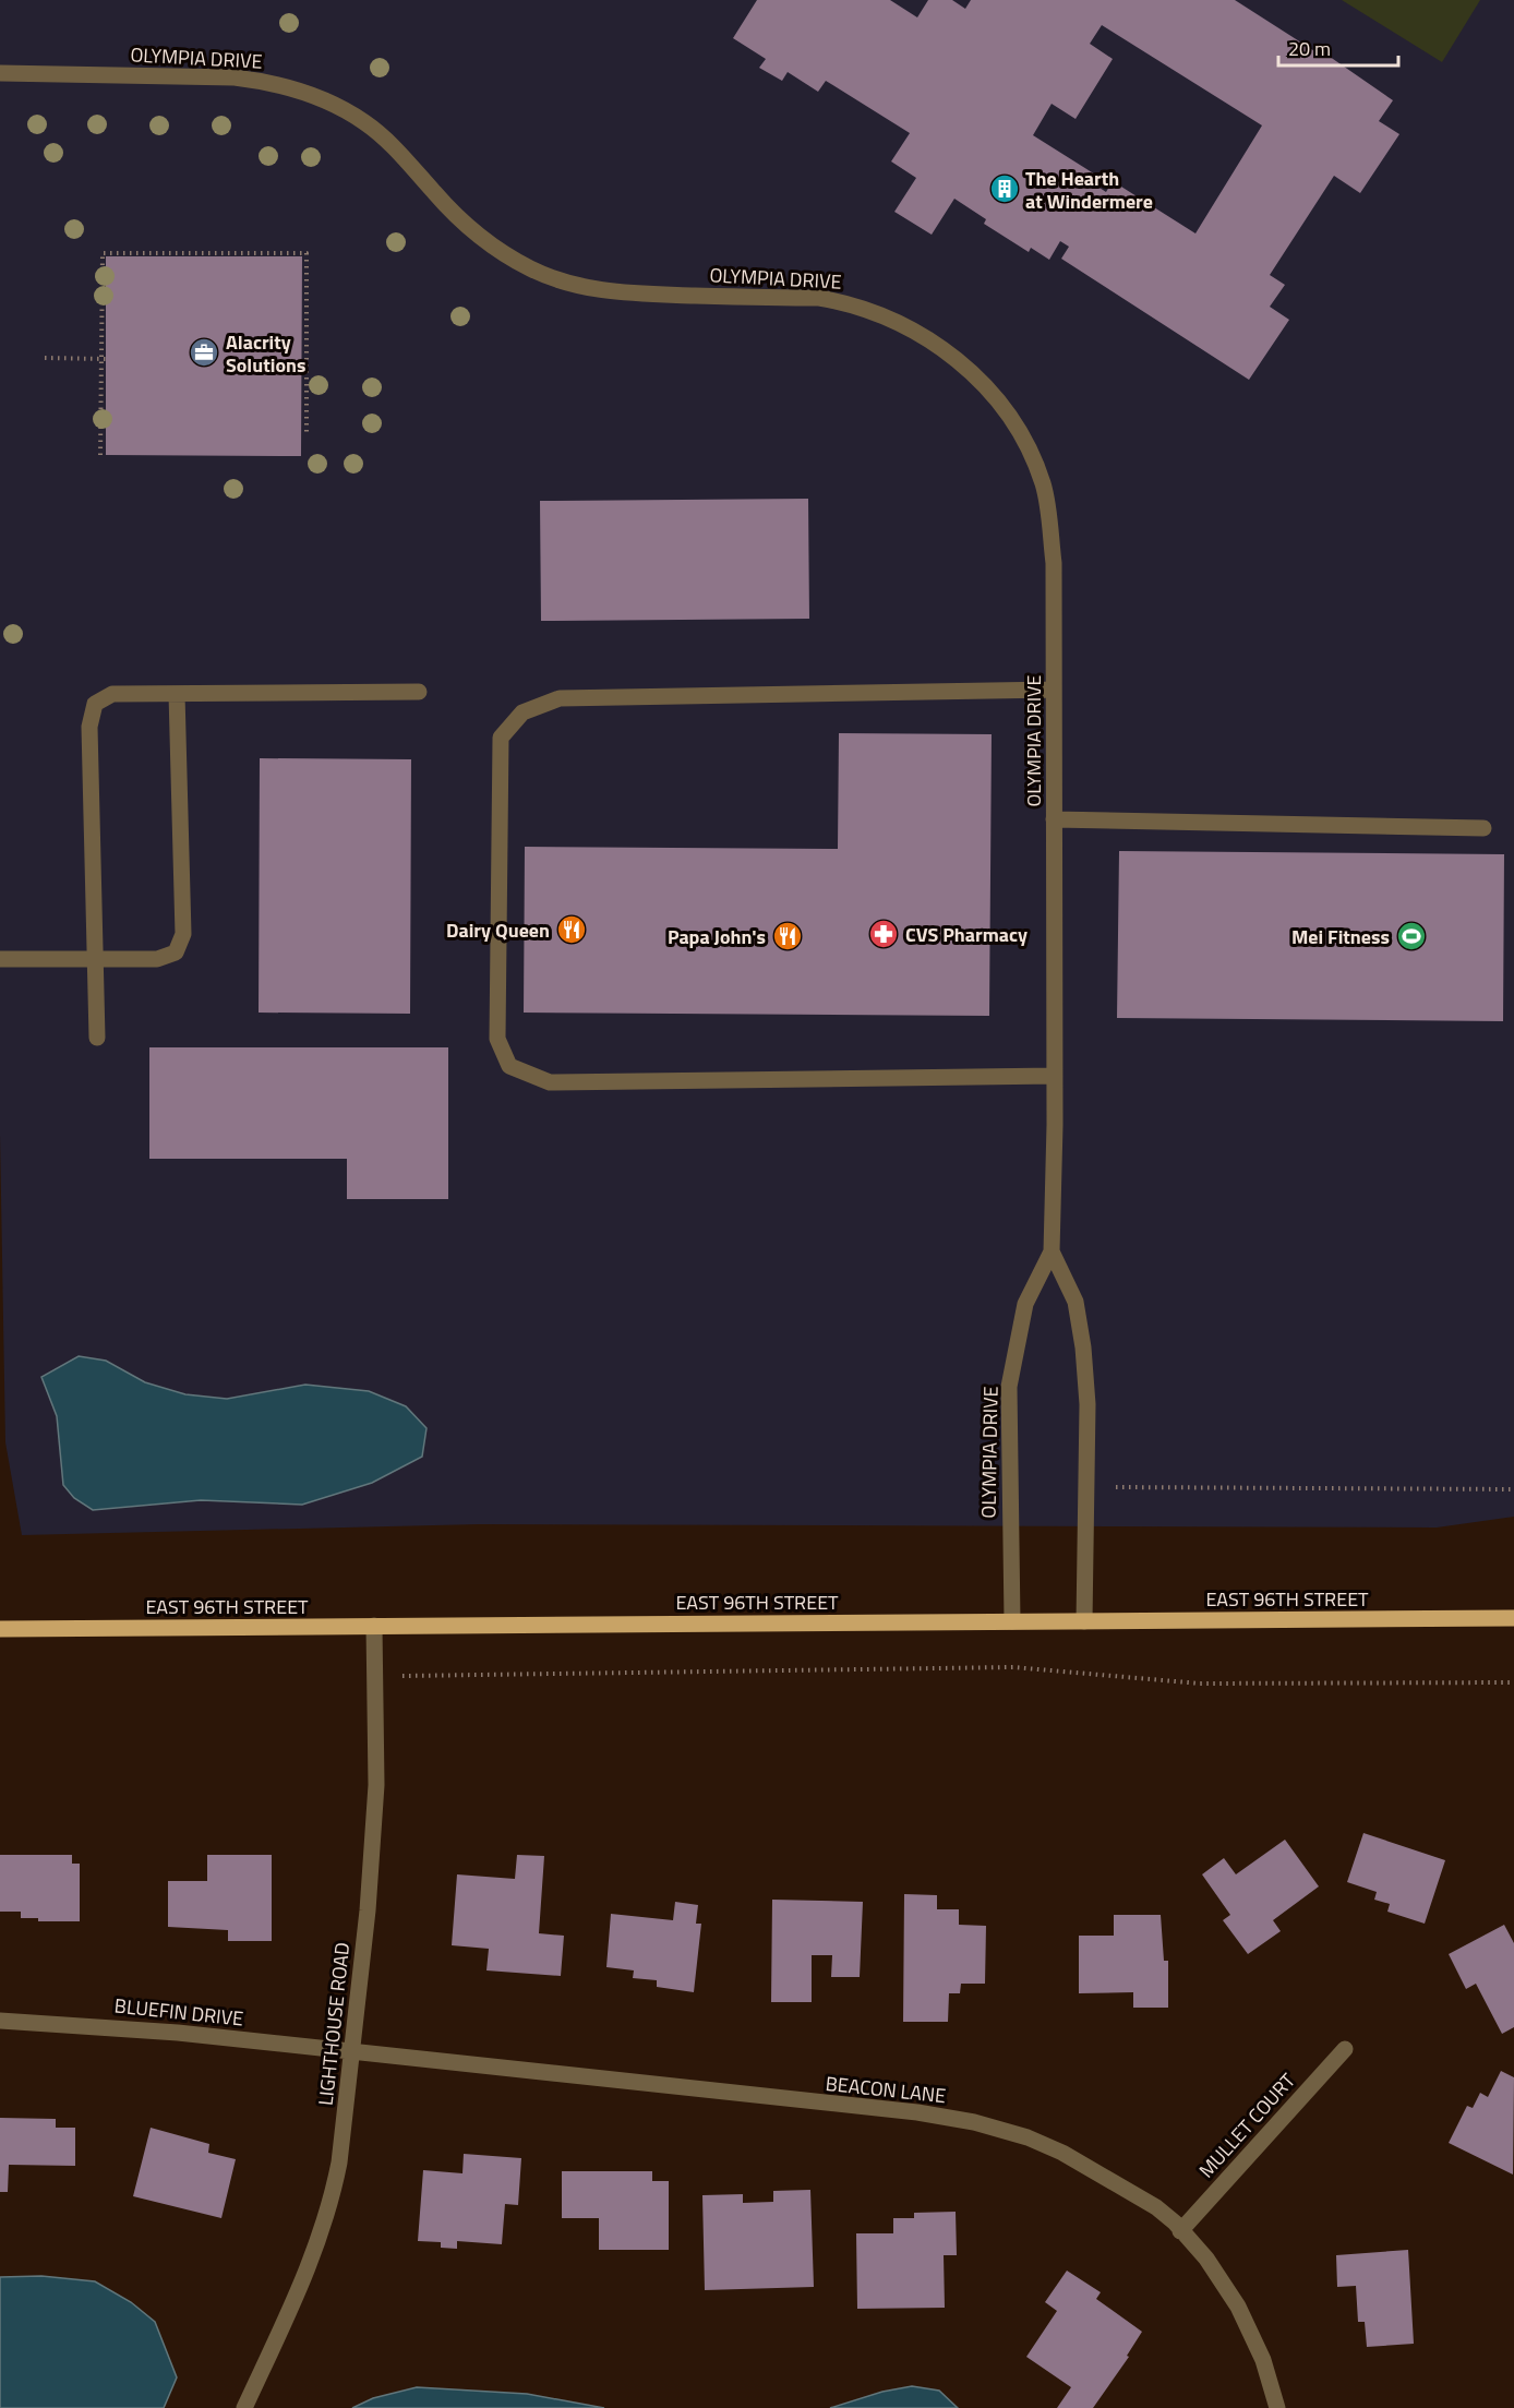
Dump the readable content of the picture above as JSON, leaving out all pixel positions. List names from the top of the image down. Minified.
{"streets":{"main road":["EAST 96TH STREET"],"street":["OLYMPIA DRIVE","BLUEFIN DRIVE","LIGHTHOUSE ROAD","BEACON LANE","MULLET COURT"]},"crossings":[["OLYMPIA DRIVE","EAST 96TH STREET"],["EAST 96TH STREET","LIGHTHOUSE ROAD"],["BLUEFIN DRIVE","LIGHTHOUSE ROAD"],["BLUEFIN DRIVE","BEACON LANE"],["LIGHTHOUSE ROAD","BEACON LANE"],["BEACON LANE","MULLET COURT"]],"places":{"building":["The Hearth at Windermere"],"office":["Alacrity Solutions"],"restaurant":["Dairy Queen","Papa John's"],"pharmacy":["CVS Pharmacy"],"sports":["Mei Fitness"]},"scale_bar":"20 m"}
